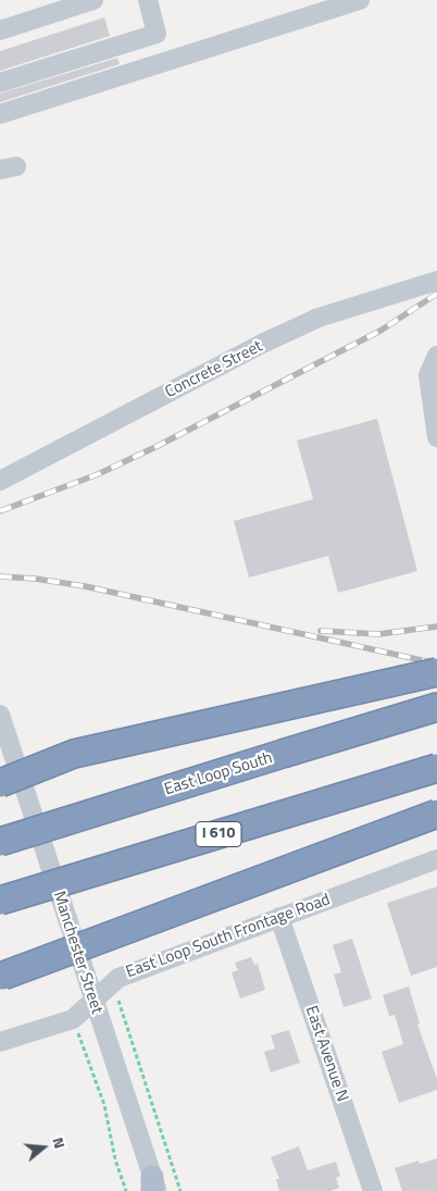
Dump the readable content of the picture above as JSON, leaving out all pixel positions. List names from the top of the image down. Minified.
{"streets":{"highway":["East Loop South","I 610"],"street":["Concrete Street","East Loop South Frontage Road","Manchester Street","East Avenue N"]},"crossings":[["East Loop South Frontage Road","Manchester Street"],["East Loop South Frontage Road","East Avenue N"]],"north":"right"}
